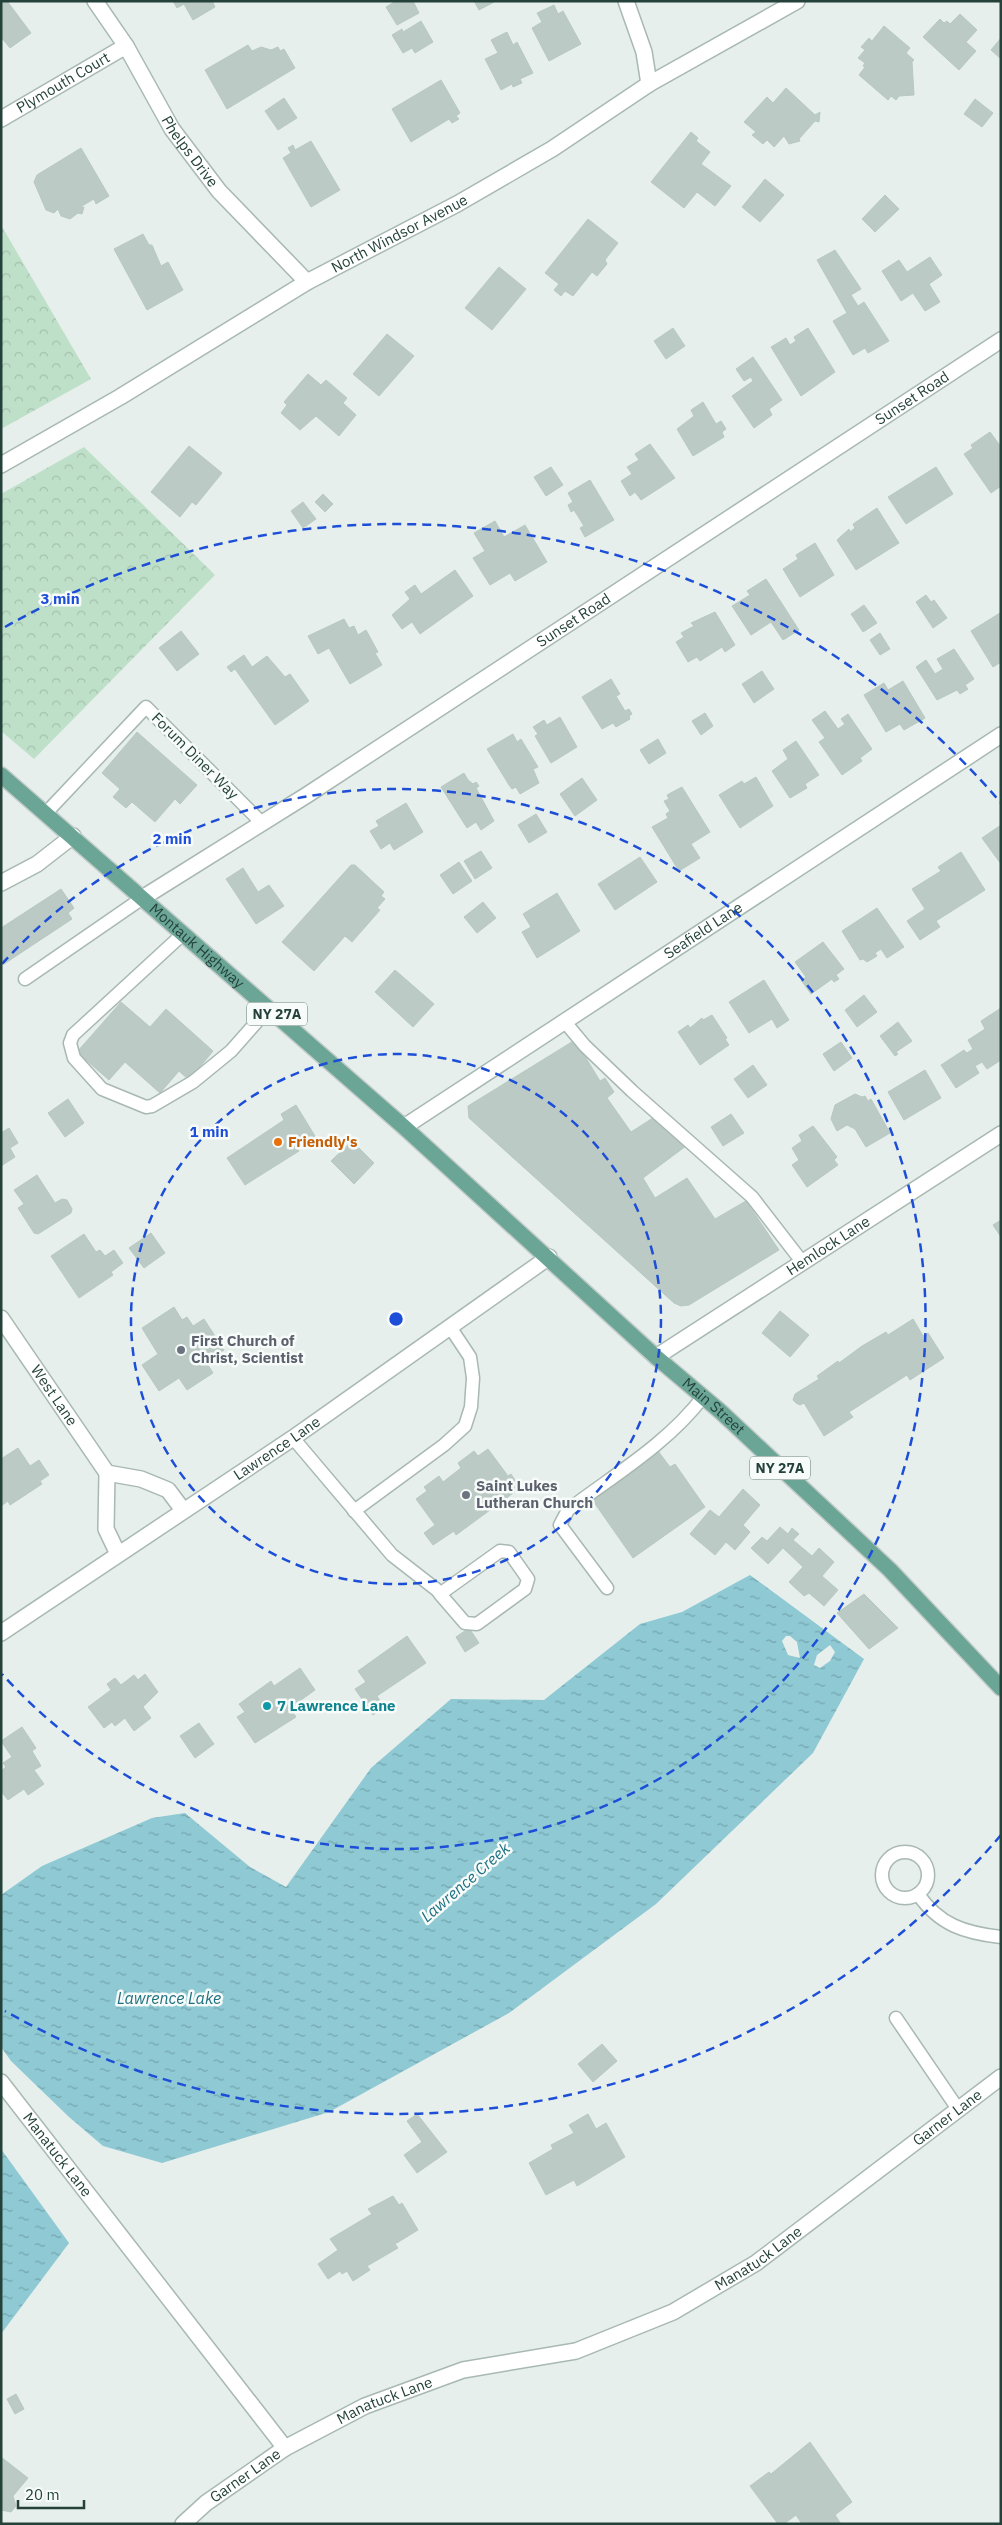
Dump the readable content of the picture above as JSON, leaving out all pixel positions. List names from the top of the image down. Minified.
{"streets":{"main road":["Montauk Highway","NY 27A","Main Street"],"street":["Plymouth Court","Phelps Drive","North Windsor Avenue","Sunset Road","Seafield Lane","Hemlock Lane","West Lane","Lawrence Lane","Garner Lane","Manatuck Lane"],"lane":["Forum Diner Way"]},"crossings":[["Plymouth Court","Phelps Drive"],["Phelps Drive","North Windsor Avenue"],["Sunset Road","Forum Diner Way"],["Sunset Road","Montauk Highway"],["Forum Diner Way","Montauk Highway"],["Seafield Lane","Montauk Highway"],["Montauk Highway","Main Street"],["Montauk Highway","Lawrence Lane"],["Hemlock Lane","Main Street"],["Main Street","Lawrence Lane"],["Garner Lane","Manatuck Lane"]],"water":["Lawrence Creek","Lawrence Lake"],"places":["Friendly's","First Church of Christ, Scientist","Saint Lukes Lutheran Church","7 Lawrence Lane"],"scale_bar":"20 m","rings":["3 min","2 min","1 min"]}
